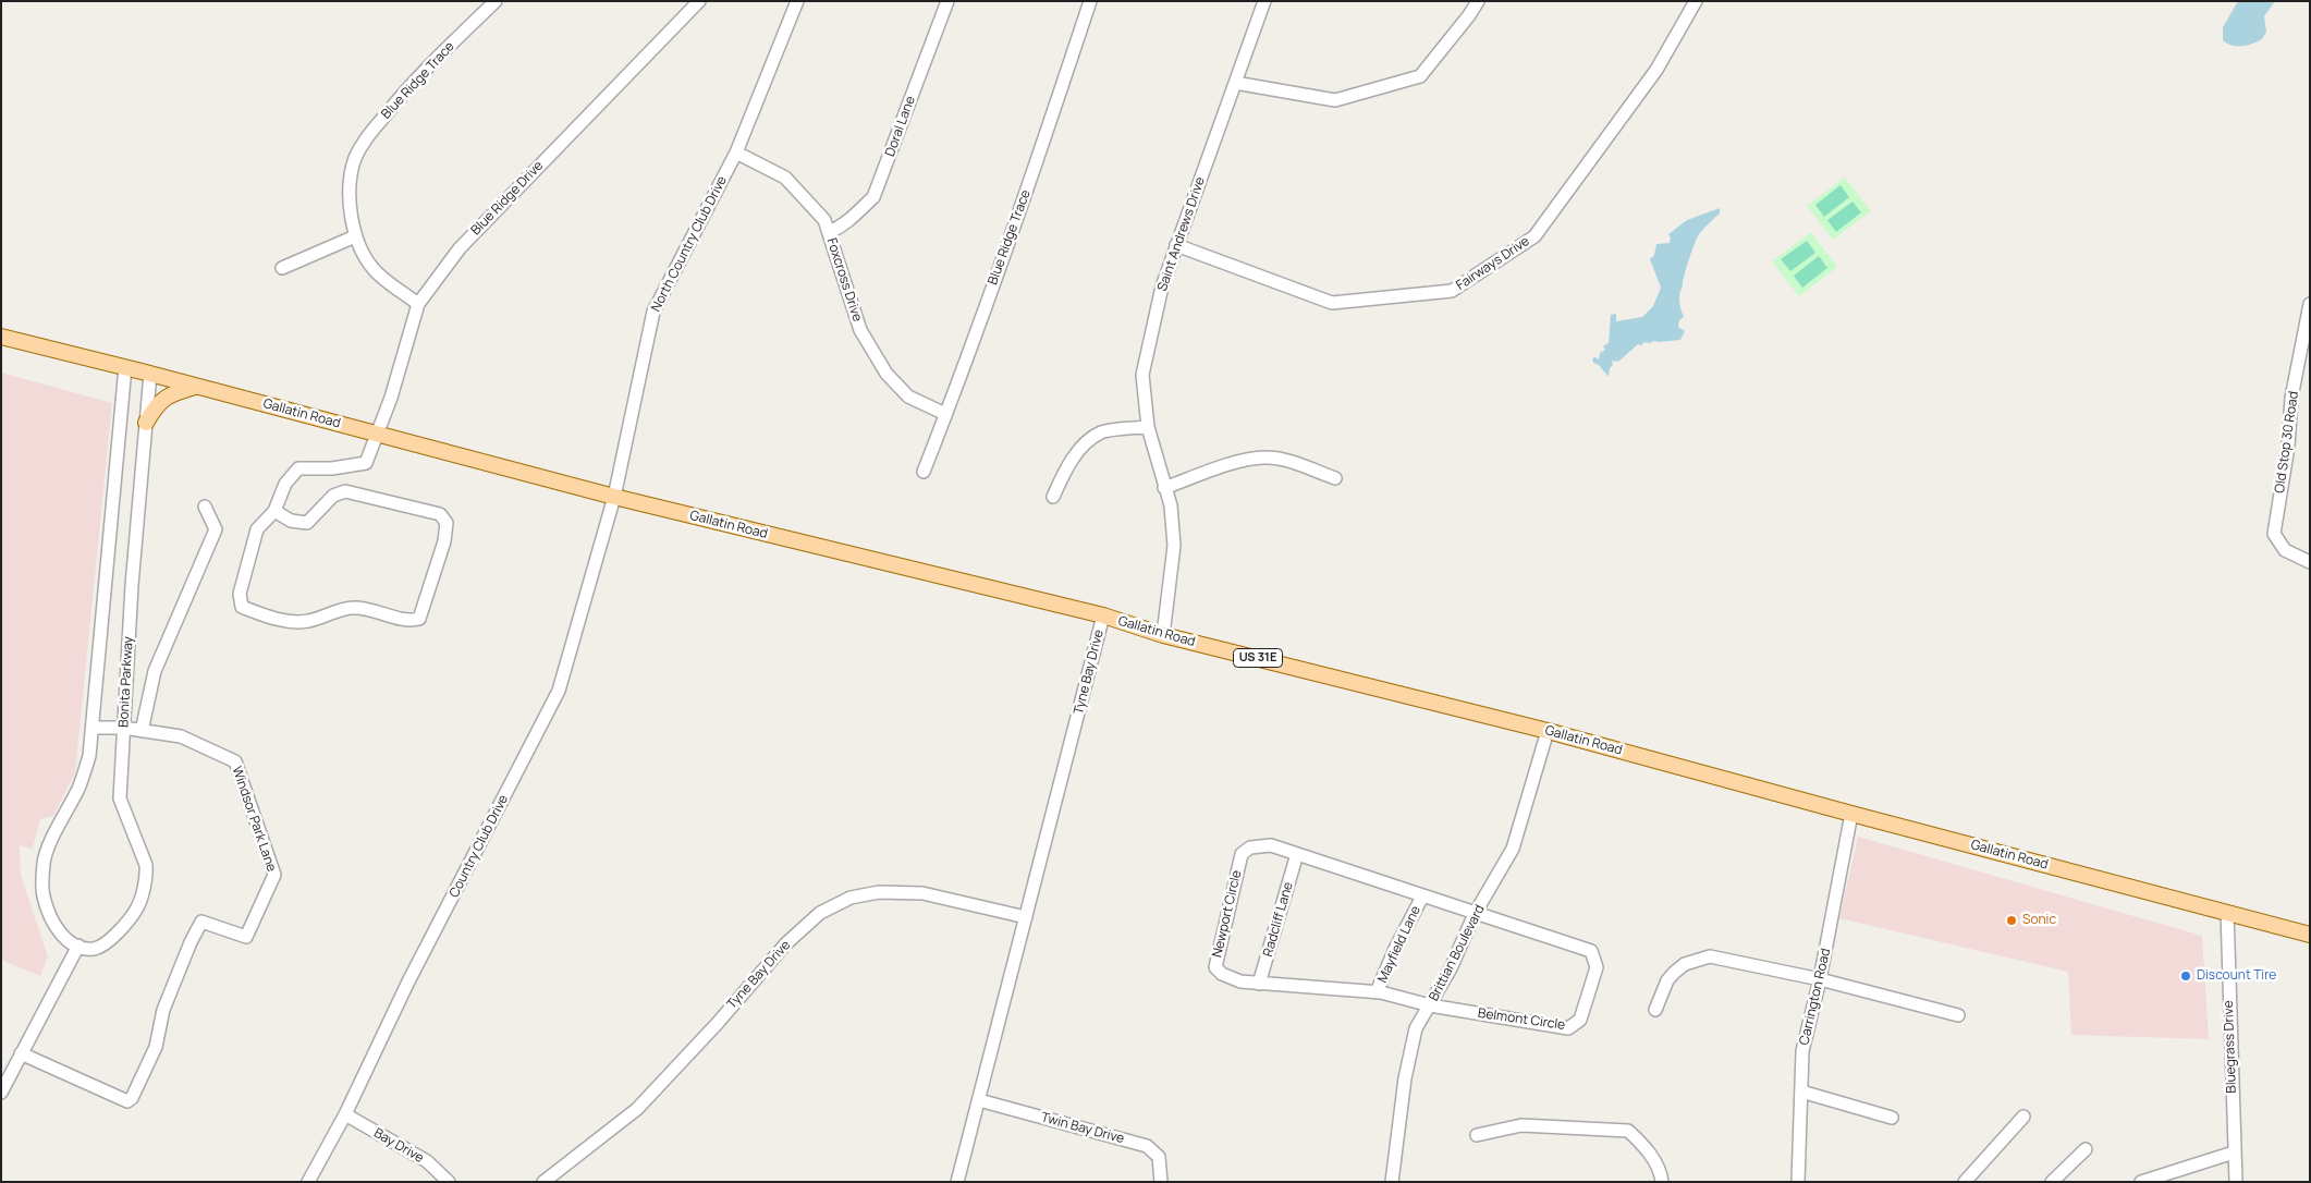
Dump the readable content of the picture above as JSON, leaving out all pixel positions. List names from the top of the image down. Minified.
{"streets":{"main road":["Gallatin Road","US 31E"],"street":["Blue Ridge Trace","Doral Lane","Blue Ridge Drive","Saint Andrews Drive","North Country Club Drive","Fairways Drive","Foxcross Drive","Old Stop 30 Road","Tyne Bay Drive","Bonita Parkway","Windsor Park Lane","Country Club Drive","Newport Circle","Radcliff Lane","Mayfield Lane","Brittian Boulevard","Carrington Road","Belmont Circle","Bluegrass Drive","Twin Bay Drive","Bay Drive"]},"crossings":[["Blue Ridge Trace","Blue Ridge Drive"],["Blue Ridge Trace","Foxcross Drive"],["Doral Lane","Foxcross Drive"],["Blue Ridge Drive","Gallatin Road"],["Saint Andrews Drive","Fairways Drive"],["Saint Andrews Drive","Gallatin Road"],["North Country Club Drive","Foxcross Drive"],["North Country Club Drive","Gallatin Road"],["North Country Club Drive","Country Club Drive"],["Gallatin Road","Tyne Bay Drive"],["Gallatin Road","Bonita Parkway"],["Gallatin Road","Country Club Drive"],["Gallatin Road","Brittian Boulevard"],["Gallatin Road","Carrington Road"],["Gallatin Road","Bluegrass Drive"],["Tyne Bay Drive","Twin Bay Drive"],["Bonita Parkway","Windsor Park Lane"],["Country Club Drive","Bay Drive"],["Newport Circle","Radcliff Lane"],["Newport Circle","Mayfield Lane"],["Newport Circle","Brittian Boulevard"],["Newport Circle","Belmont Circle"],["Brittian Boulevard","Belmont Circle"]],"places":["Sonic","Discount Tire"]}
